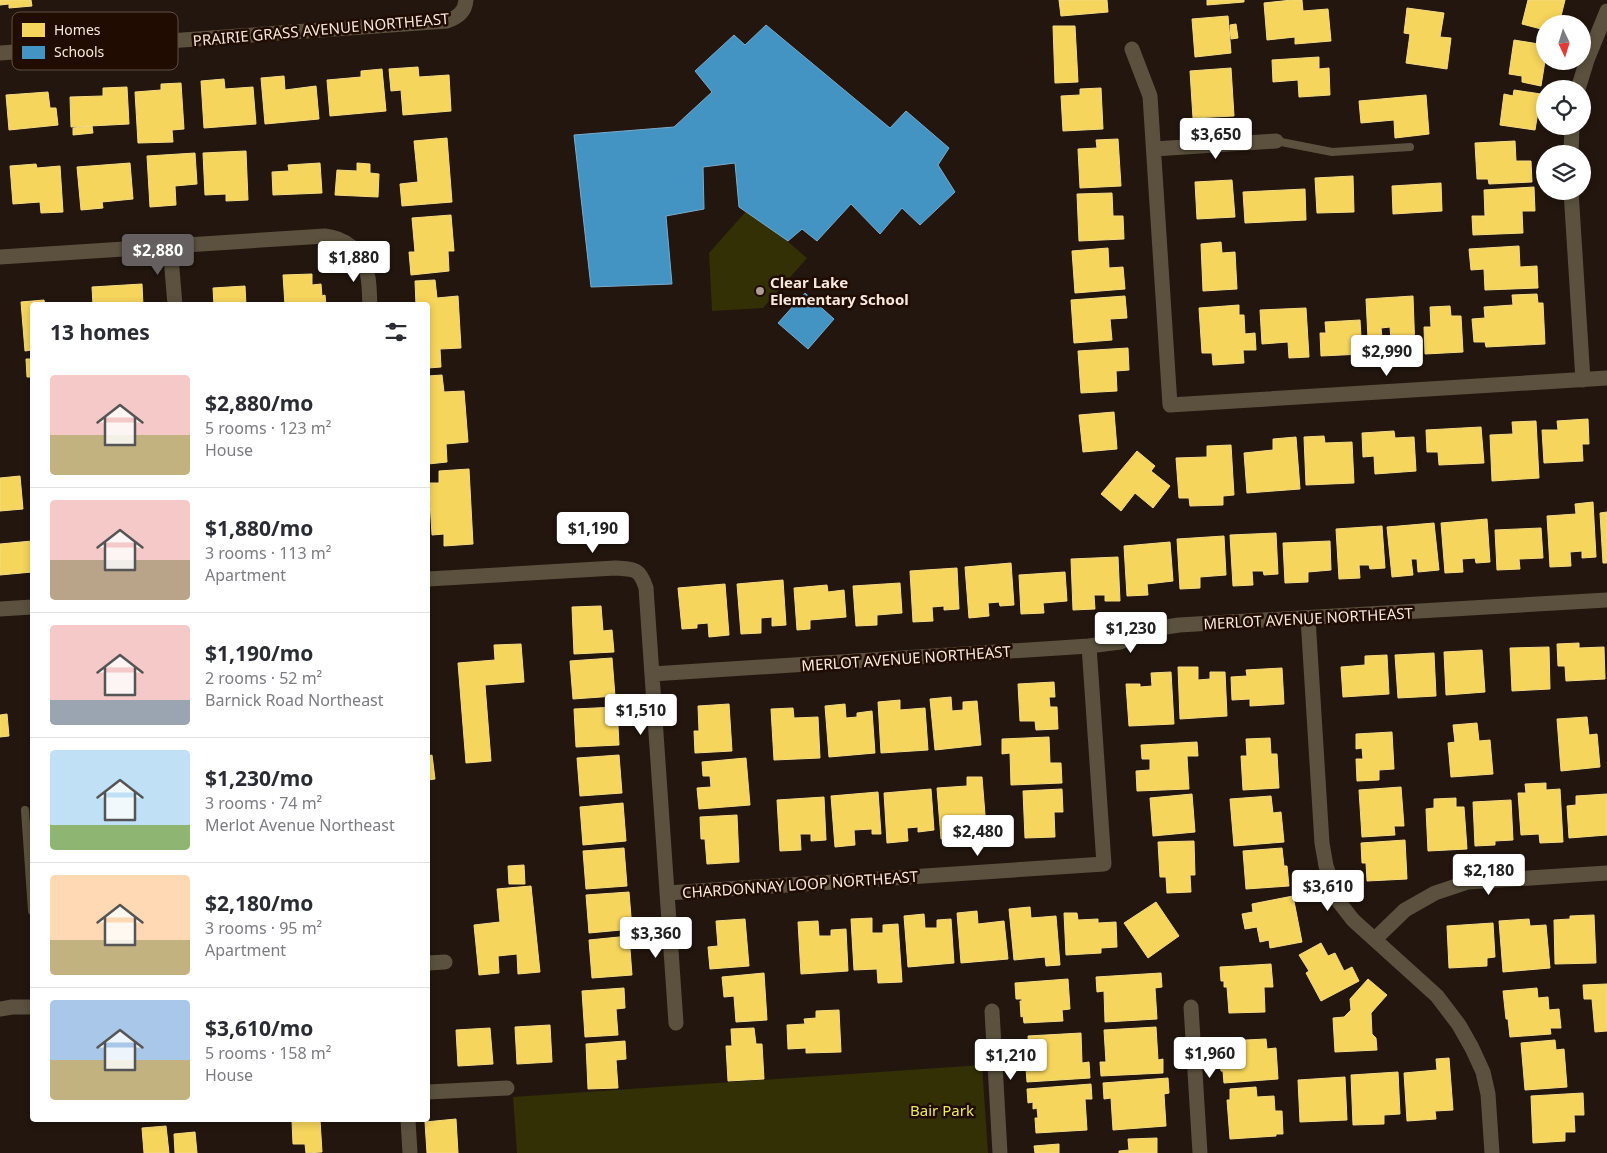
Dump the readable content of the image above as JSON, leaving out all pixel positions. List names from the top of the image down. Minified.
{"streets":{"street":["PRAIRIE GRASS AVENUE NORTHEAST","MERLOT AVENUE NORTHEAST","CHARDONNAY LOOP NORTHEAST"]},"crossings":[["MERLOT AVENUE NORTHEAST","CHARDONNAY LOOP NORTHEAST"]],"parks":["Bair Park"],"places":["Clear Lake Elementary School"],"legend":["Homes","Schools"],"north":"bottom","page":{"price":["$3,650","$2,880","$1,880","$2,990","$1,190","$1,230","$1,510","$2,480","$2,180","$3,610","$3,360","$1,960","$1,210"],"heading":"13 homes","list":[{"name":"$2,880/mo","note":"5 rooms · 123 m² · House"},{"name":"$1,880/mo","note":"3 rooms · 113 m² · Apartment"},{"name":"$1,190/mo","note":"2 rooms · 52 m² · Barnick Road Northeast"},{"name":"$1,230/mo","note":"3 rooms · 74 m² · Merlot Avenue Northeast"},{"name":"$2,180/mo","note":"3 rooms · 95 m² · Apartment"},{"name":"$3,610/mo","note":"5 rooms · 158 m² · House"}]}}
